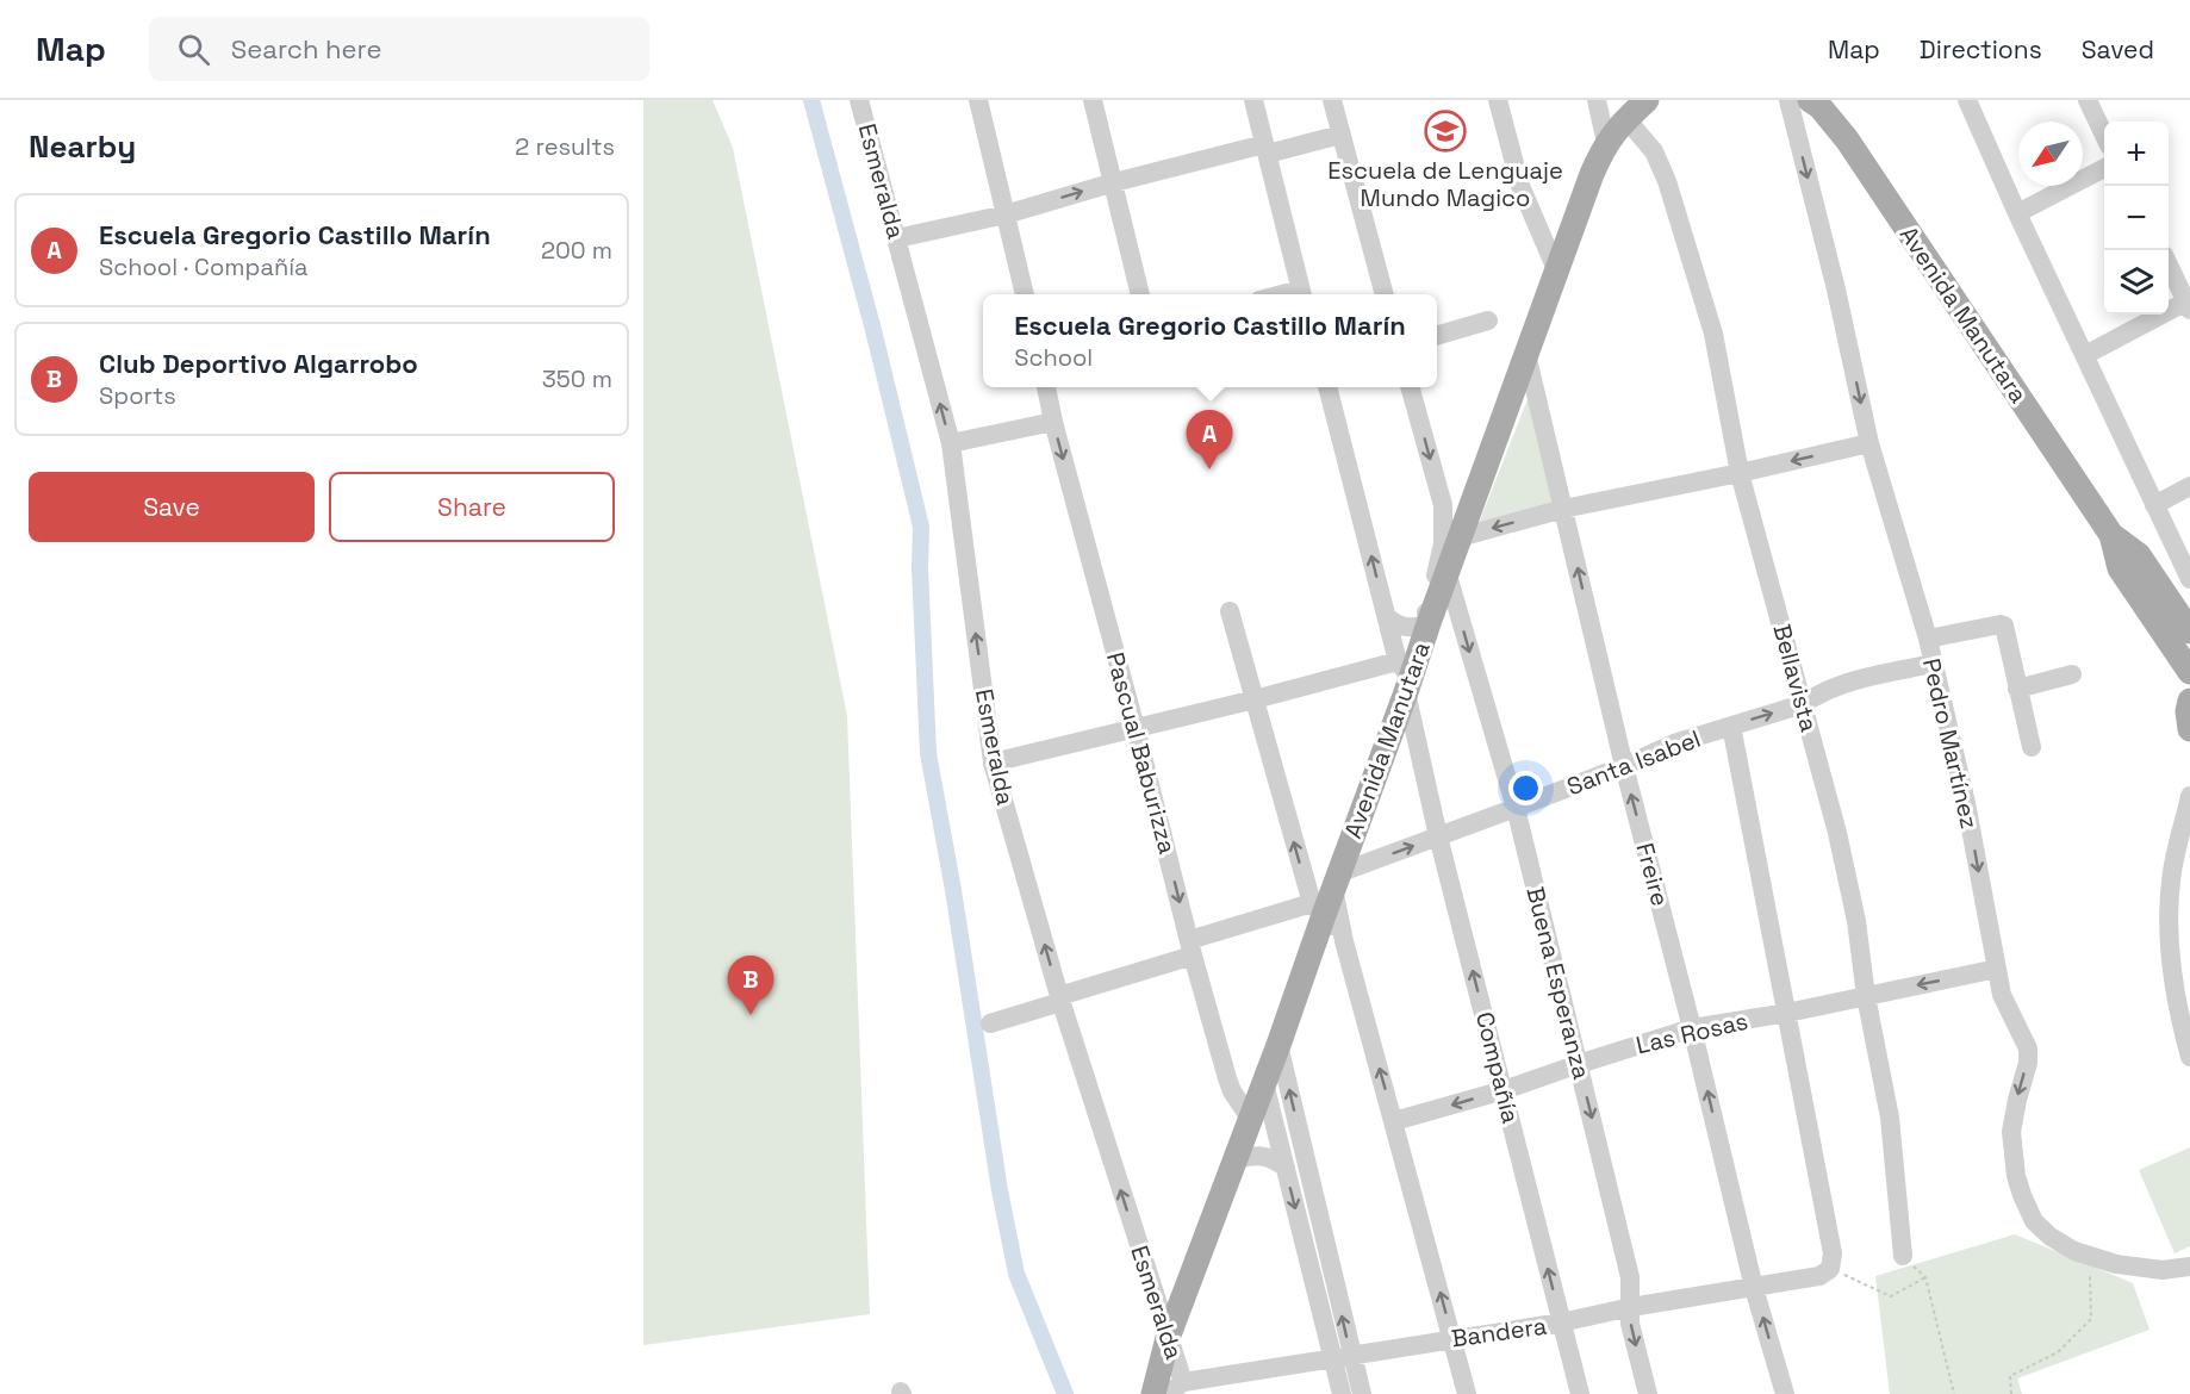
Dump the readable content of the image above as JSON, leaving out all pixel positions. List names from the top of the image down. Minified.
{"streets":{"main road":["Avenida Manutara"],"street":["Esmeralda","Bellavista","Pedro Martínez","Pascual Baburizza","Santa Isabel","Freire","Buena Esperanza","Las Rosas","Compañía","Bandera"]},"crossings":[["Esmeralda","Avenida Manutara"],["Esmeralda","Bandera"],["Avenida Manutara","Bellavista"],["Avenida Manutara","Pascual Baburizza"],["Avenida Manutara","Santa Isabel"],["Avenida Manutara","Freire"],["Avenida Manutara","Buena Esperanza"],["Avenida Manutara","Compañía"],["Bellavista","Santa Isabel"],["Bellavista","Las Rosas"],["Pedro Martínez","Santa Isabel"],["Pedro Martínez","Las Rosas"],["Santa Isabel","Freire"],["Santa Isabel","Buena Esperanza"],["Santa Isabel","Compañía"],["Freire","Las Rosas"],["Freire","Bandera"],["Buena Esperanza","Las Rosas"],["Buena Esperanza","Bandera"],["Las Rosas","Compañía"],["Compañía","Bandera"]],"one_way":["Pedro Martínez","Buena Esperanza","Las Rosas"],"places":{"school or university":["Escuela de Lenguaje Mundo Magico"]},"north":"bottom left","page":{"header":"Map","search":"Search here","nav":["Map","Directions","Saved"],"heading":["Nearby","2 results"],"map_buttons":["+","−"],"list":[{"mark":"A","name":"Escuela Gregorio Castillo Marín","note":"School · Compañía","value":"200 m"},{"mark":"B","name":"Club Deportivo Algarrobo","note":"Sports","value":"350 m"}],"popup":["Escuela Gregorio Castillo Marín","School"],"pins":["A","B"],"buttons":["Save","Share"]}}
